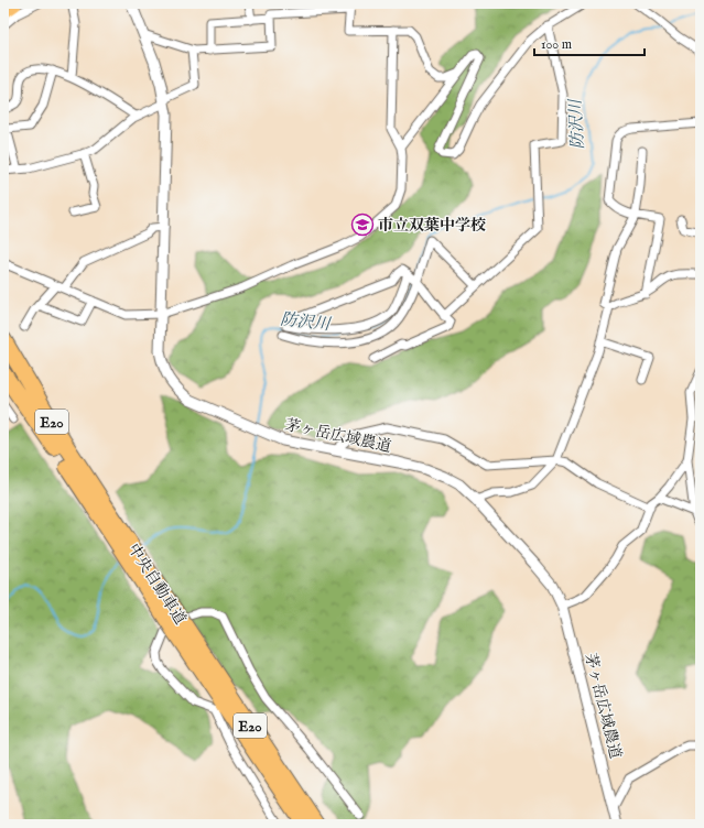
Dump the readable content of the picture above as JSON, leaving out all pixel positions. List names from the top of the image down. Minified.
{"streets":{"highway":["E20","中央自動車道"],"street":["茅ヶ岳広域農道"]},"water":["防沢川"],"places":{"school or university":["市立双葉中学校"]},"scale_bar":"100 m"}
